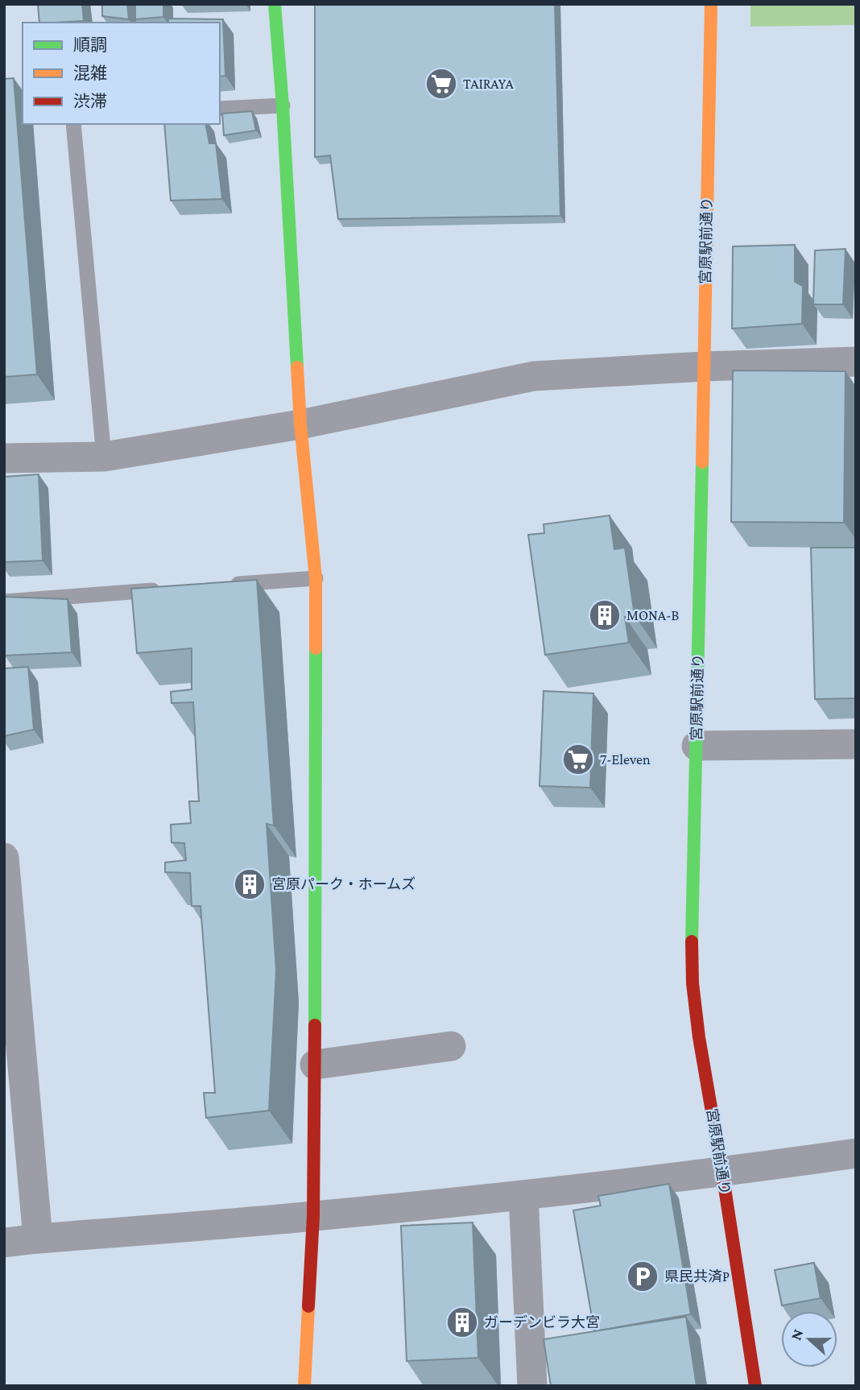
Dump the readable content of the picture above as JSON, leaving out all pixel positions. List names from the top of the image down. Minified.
{"streets":{"street":["宮原駅前通り"]},"places":{"supermarket":["TAIRAYA","7-Eleven"],"building":["MONA-B","宮原パーク・ホームズ","ガーデンビラ大宮"],"parking":["県民共済P"]},"legend":["順調","混雑","渋滞"],"north":"left"}
